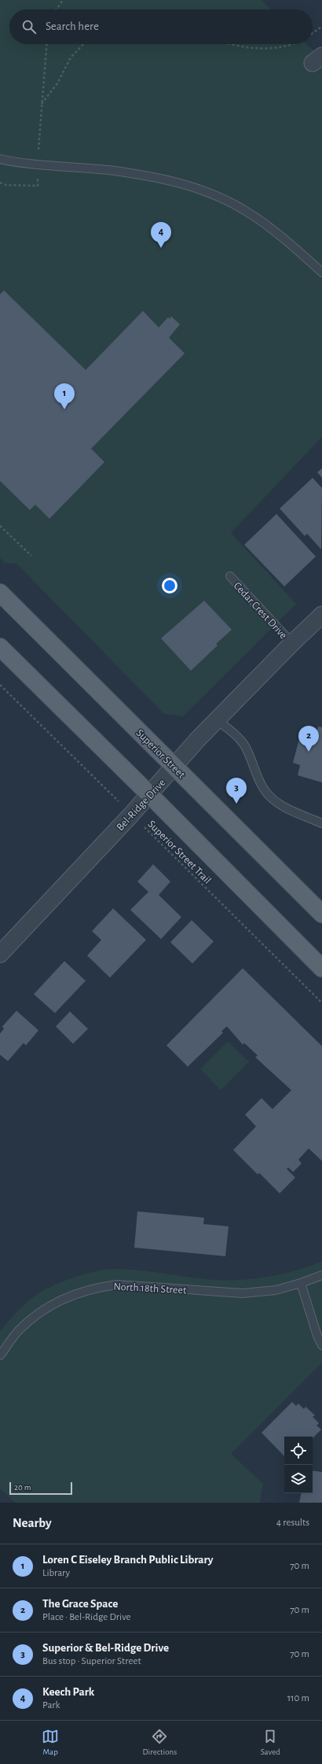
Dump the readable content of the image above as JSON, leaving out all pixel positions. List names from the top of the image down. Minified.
{"streets":{"main road":["Superior Street"],"street":["Bel-Ridge Drive"],"lane":["Cedar Crest Drive","North 18th Street"],"path":["Superior Street Trail"]},"crossings":[["Cedar Crest Drive","Bel-Ridge Drive"],["Superior Street","Bel-Ridge Drive"],["Bel-Ridge Drive","Superior Street Trail"]],"scale_bar":"20 m","page":{"search":"Search here","pins":["4","1","2","3"],"scale":"20 m","heading":["Nearby","4 results"],"list":[{"mark":"1","name":"Loren C Eiseley Branch Public Library","note":"Library","value":"70 m"},{"mark":"2","name":"The Grace Space","note":"Place · Bel-Ridge Drive","value":"70 m"},{"mark":"3","name":"Superior & Bel‐Ridge Drive","note":"Bus stop · Superior Street","value":"70 m"},{"mark":"4","name":"Keech Park","note":"Park","value":"110 m"}],"nav":["Map","Directions","Saved"]}}
